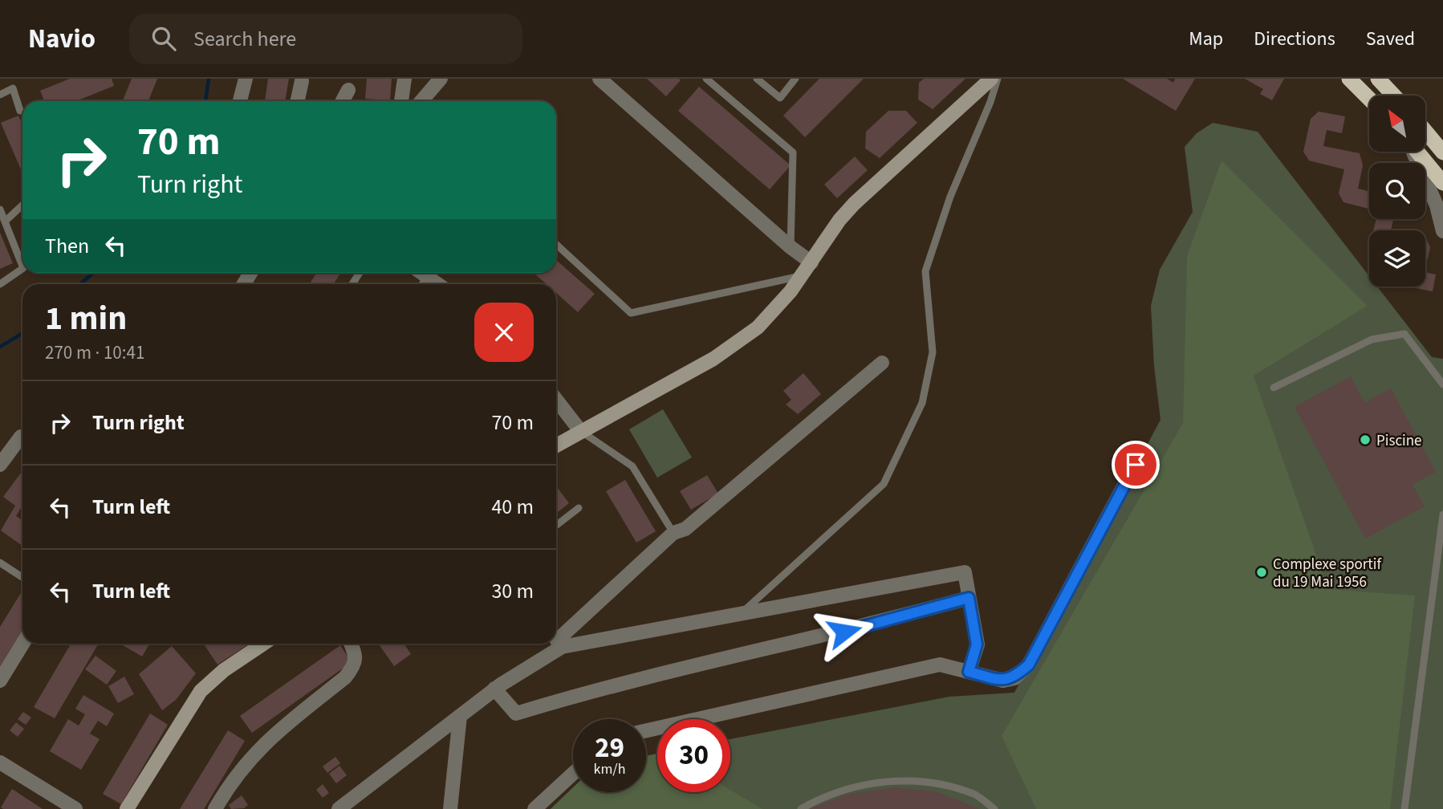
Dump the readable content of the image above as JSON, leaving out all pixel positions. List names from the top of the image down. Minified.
{"places":["Piscine","Complexe sportif du 19 Mai 1956"],"north":"top left","page":{"header":"Navio","search":"Search here","nav":["Map","Directions","Saved"],"turn":["70 m","Turn right"],"then":"Then","heading":["1 min","270 m · 10:41"],"list":[{"name":"Turn right","value":"70 m"},{"name":"Turn left","value":"40 m"},{"name":"Turn left","value":"30 m"}],"speed":"29 km/h","limit":"30"}}
